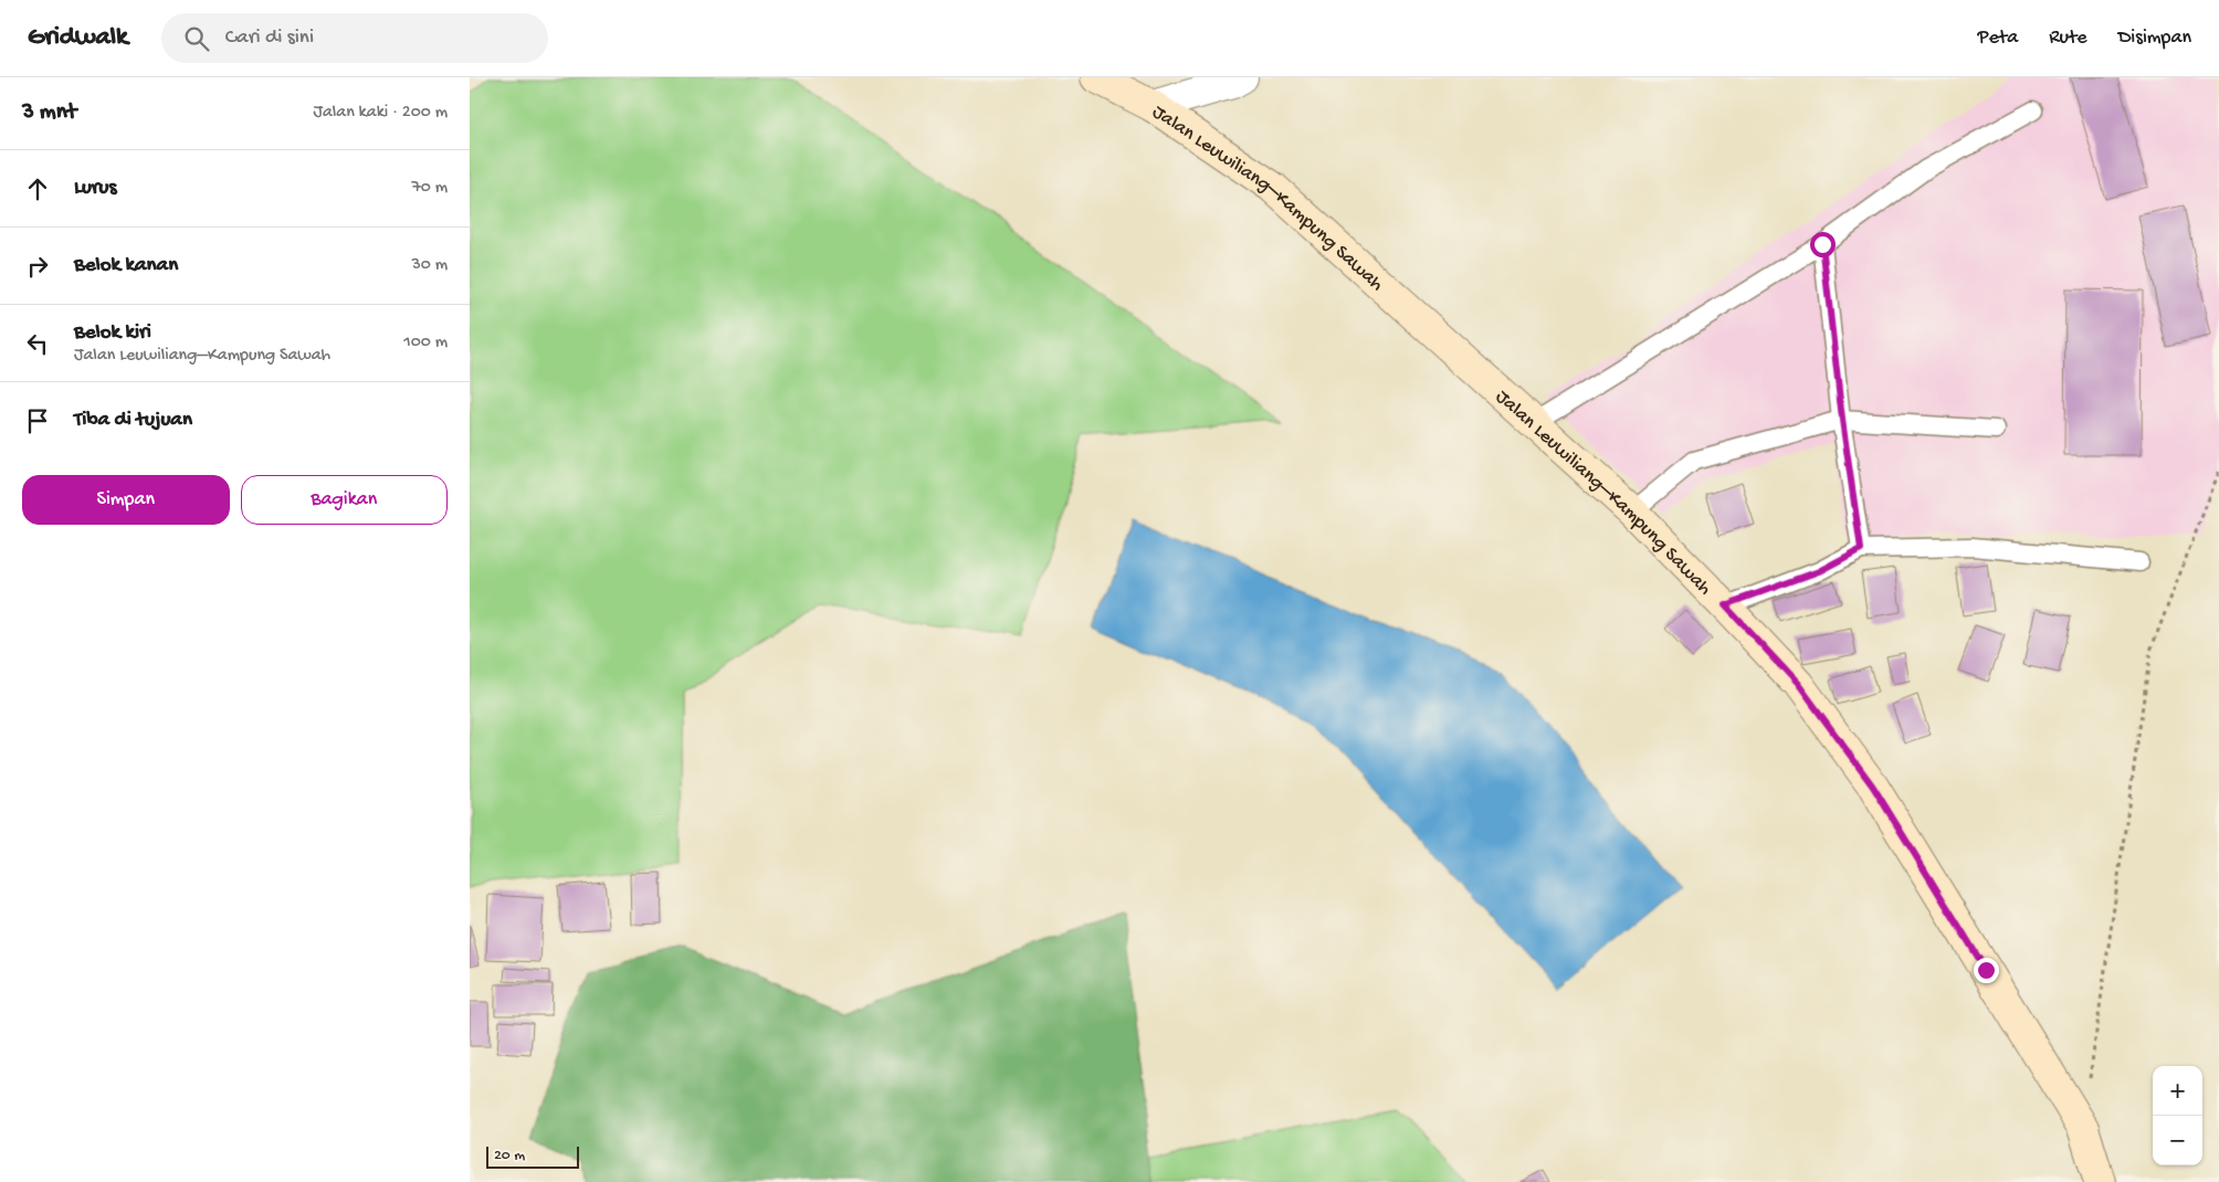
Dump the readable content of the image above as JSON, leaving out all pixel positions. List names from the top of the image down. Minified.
{"streets":{"main road":["Jalan Leuwiliang–Kampung Sawah"]},"scale_bar":"20 m","page":{"header":"Gridwalk","search":"Cari di sini","nav":["Peta","Rute","Disimpan"],"heading":["3 mnt","Jalan kaki · 200 m"],"list":[["Lurus","70 m"],["Belok kanan","30 m"],["Belok kiri","Jalan Leuwiliang–Kampung Sawah","100 m"],"Tiba di tujuan"],"buttons":["Simpan","Bagikan"],"map_buttons":["+","−"],"scale":"20 m"}}
